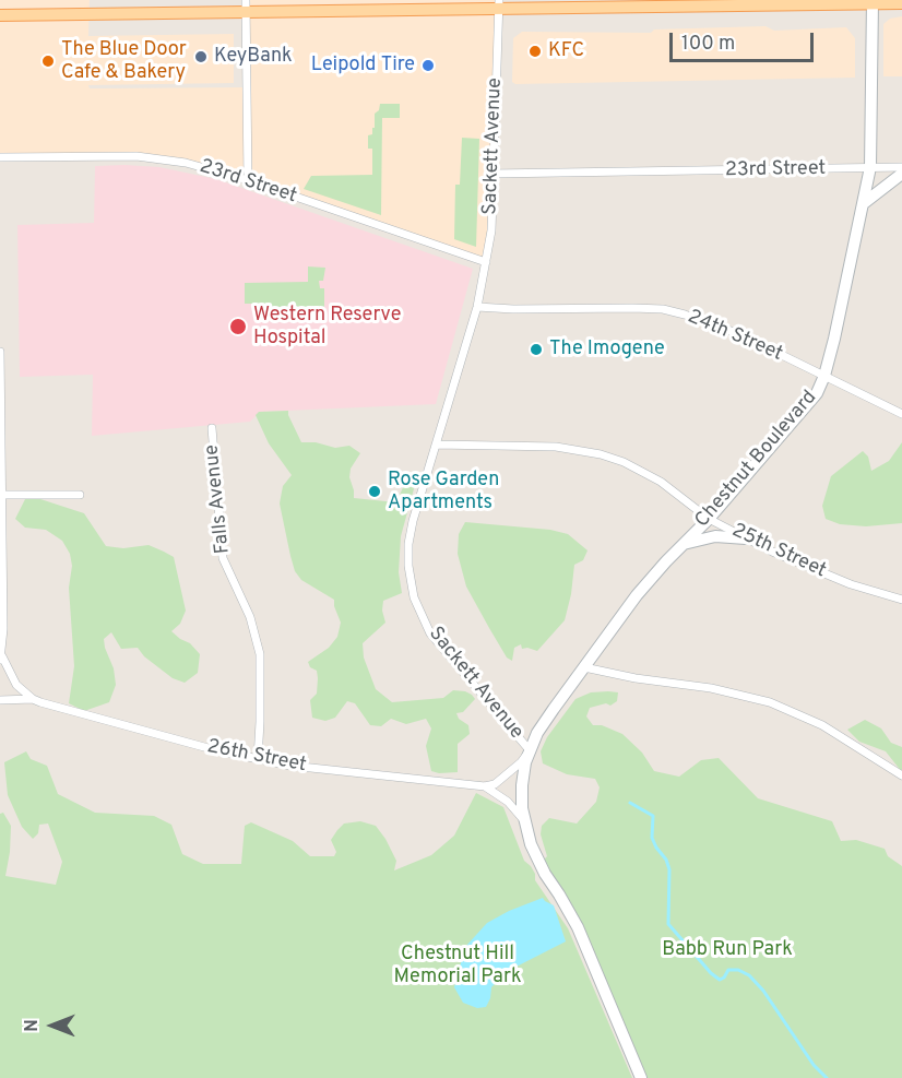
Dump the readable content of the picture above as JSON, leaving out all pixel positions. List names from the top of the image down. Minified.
{"streets":{"street":["Sackett Avenue","23rd Street","24th Street","Chestnut Boulevard","Falls Avenue","25th Street","26th Street"]},"crossings":[["Sackett Avenue","23rd Street"],["Sackett Avenue","24th Street"],["Sackett Avenue","Chestnut Boulevard"],["Sackett Avenue","25th Street"],["23rd Street","Chestnut Boulevard"],["24th Street","Chestnut Boulevard"],["Chestnut Boulevard","25th Street"],["Falls Avenue","26th Street"]],"parks":["Babb Run Park","Chestnut Hill Memorial Park"],"places":["KFC","KeyBank","The Blue Door Cafe & Bakery","Leipold Tire","Western Reserve Hospital","The Imogene","Rose Garden Apartments"],"scale_bar":"100 m","north":"left"}
